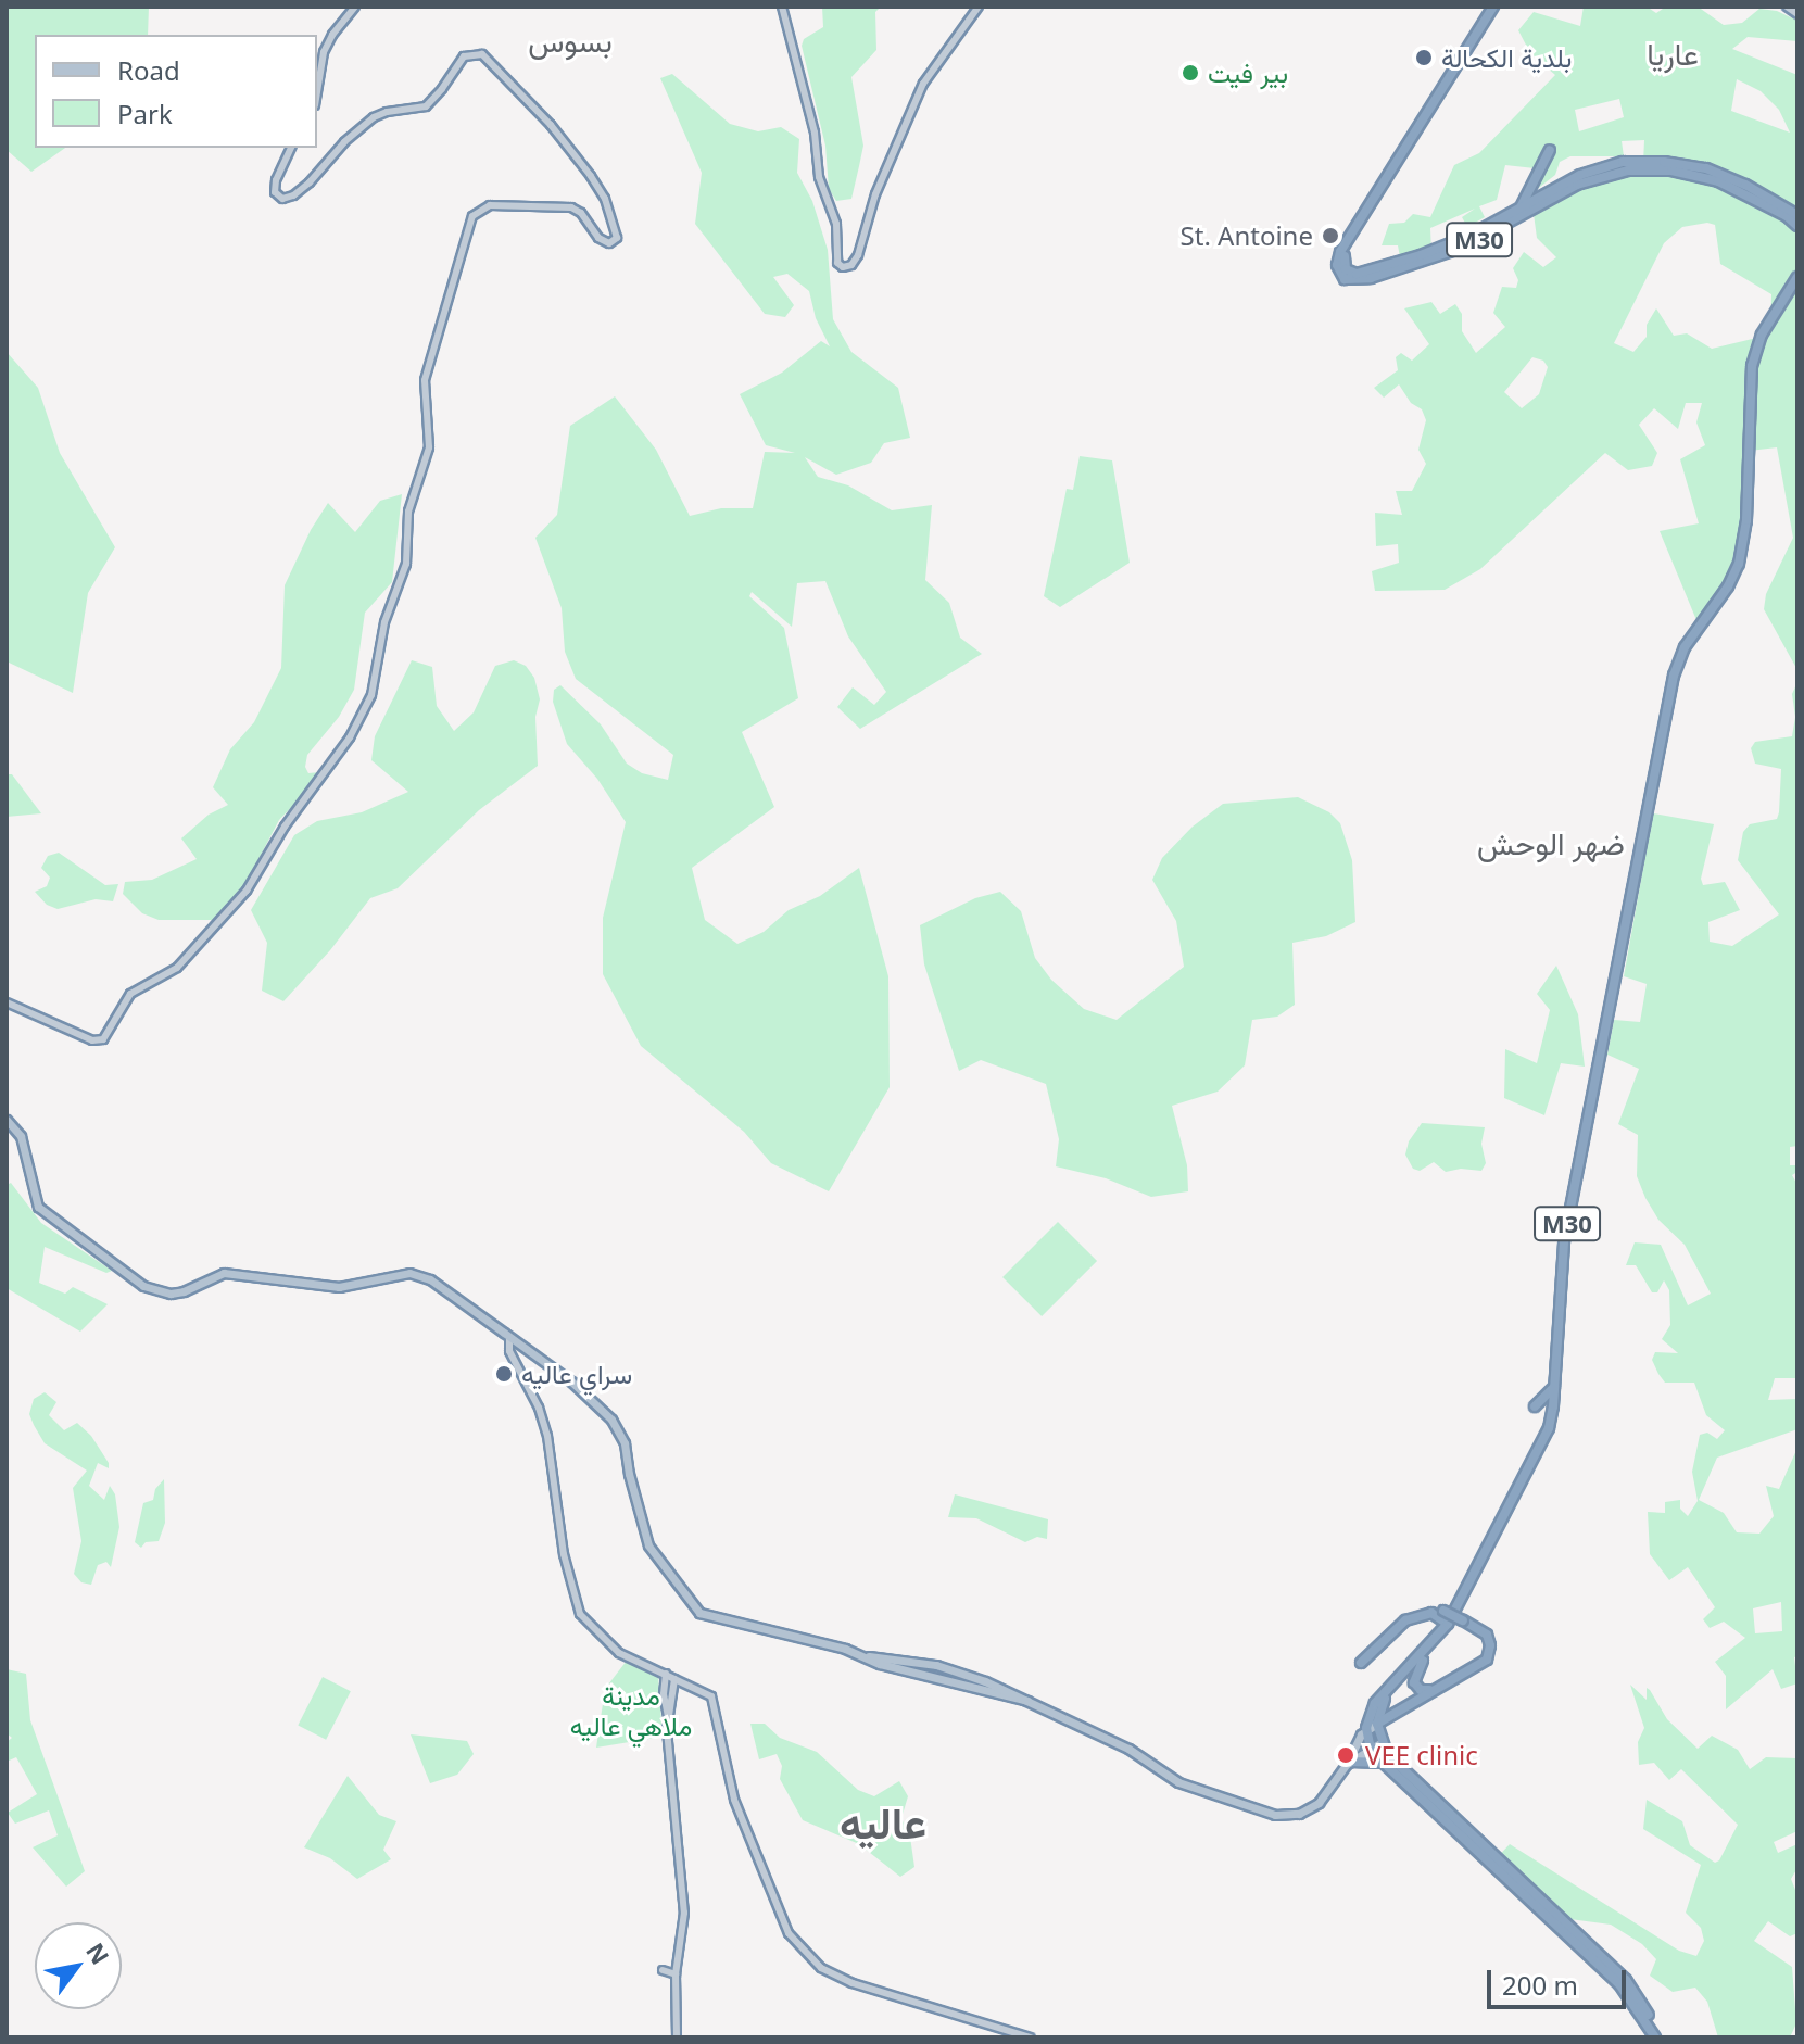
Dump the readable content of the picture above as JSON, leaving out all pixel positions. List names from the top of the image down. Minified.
{"streets":{"highway":["M30"]},"districts":["بسوس","عاريا","ضهر الوحش","عاليه"],"parks":["مدينة ملاهي عاليه"],"places":["بلدية الكحالة","بير فيت","St. Antoine","سراي عاليه","VEE clinic"],"legend":["Road","Park"],"scale_bar":"200 m","north":"top right"}
